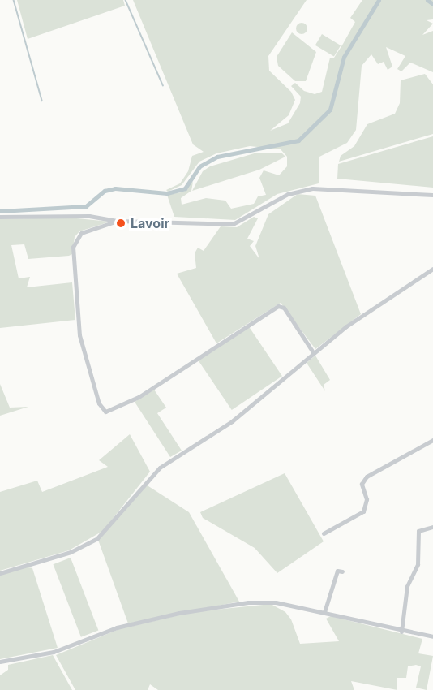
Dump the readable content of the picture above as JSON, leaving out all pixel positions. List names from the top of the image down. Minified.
{"places":["Lavoir"]}
